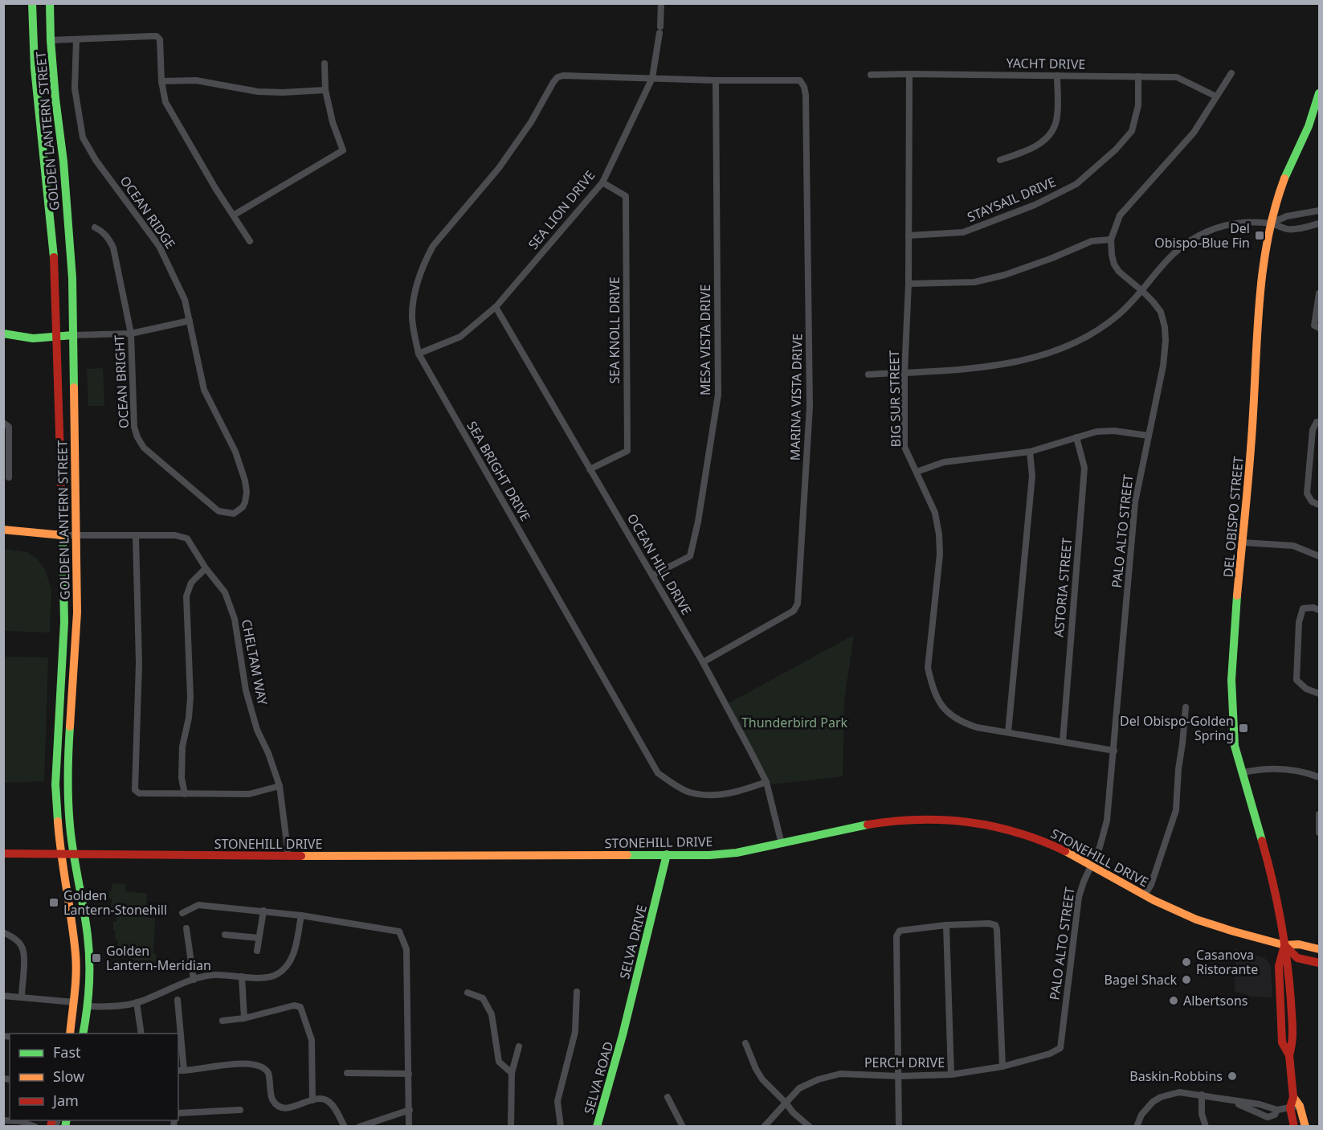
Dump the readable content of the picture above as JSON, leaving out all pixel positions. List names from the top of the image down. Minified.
{"streets":{"main road":["GOLDEN LANTERN STREET","DEL OBISPO STREET","STONEHILL DRIVE","SELVA DRIVE","SELVA ROAD"],"street":["YACHT DRIVE","STAYSAIL DRIVE","SEA LION DRIVE","OCEAN RIDGE","SEA KNOLL DRIVE","MESA VISTA DRIVE","OCEAN BRIGHT","MARINA VISTA DRIVE","BIG SUR STREET","SEA BRIGHT DRIVE","PALO ALTO STREET","OCEAN HILL DRIVE","ASTORIA STREET","CHELTAM WAY","PERCH DRIVE"]},"crossings":[["YACHT DRIVE","STAYSAIL DRIVE"],["YACHT DRIVE","BIG SUR STREET"],["YACHT DRIVE","PALO ALTO STREET"],["GOLDEN LANTERN STREET","STONEHILL DRIVE"],["STAYSAIL DRIVE","BIG SUR STREET"],["SEA LION DRIVE","SEA KNOLL DRIVE"],["SEA LION DRIVE","SEA BRIGHT DRIVE"],["SEA LION DRIVE","OCEAN HILL DRIVE"],["OCEAN RIDGE","OCEAN BRIGHT"],["SEA KNOLL DRIVE","OCEAN HILL DRIVE"],["MESA VISTA DRIVE","MARINA VISTA DRIVE"],["MESA VISTA DRIVE","OCEAN HILL DRIVE"],["MARINA VISTA DRIVE","OCEAN HILL DRIVE"],["SEA BRIGHT DRIVE","OCEAN HILL DRIVE"],["DEL OBISPO STREET","STONEHILL DRIVE"],["PALO ALTO STREET","STONEHILL DRIVE"],["PALO ALTO STREET","PERCH DRIVE"],["OCEAN HILL DRIVE","STONEHILL DRIVE"],["CHELTAM WAY","STONEHILL DRIVE"],["STONEHILL DRIVE","SELVA DRIVE"],["SELVA DRIVE","SELVA ROAD"]],"parks":["Thunderbird Park"],"places":{"transit":["Del Obispo-Blue Fin","Del Obispo-Golden Spring","Golden Lantern-Stonehill","Golden Lantern-Meridian"],"other":["Casanova Ristorante","Bagel Shack","Albertsons","Baskin-Robbins"]},"legend":["Fast","Slow","Jam"]}
